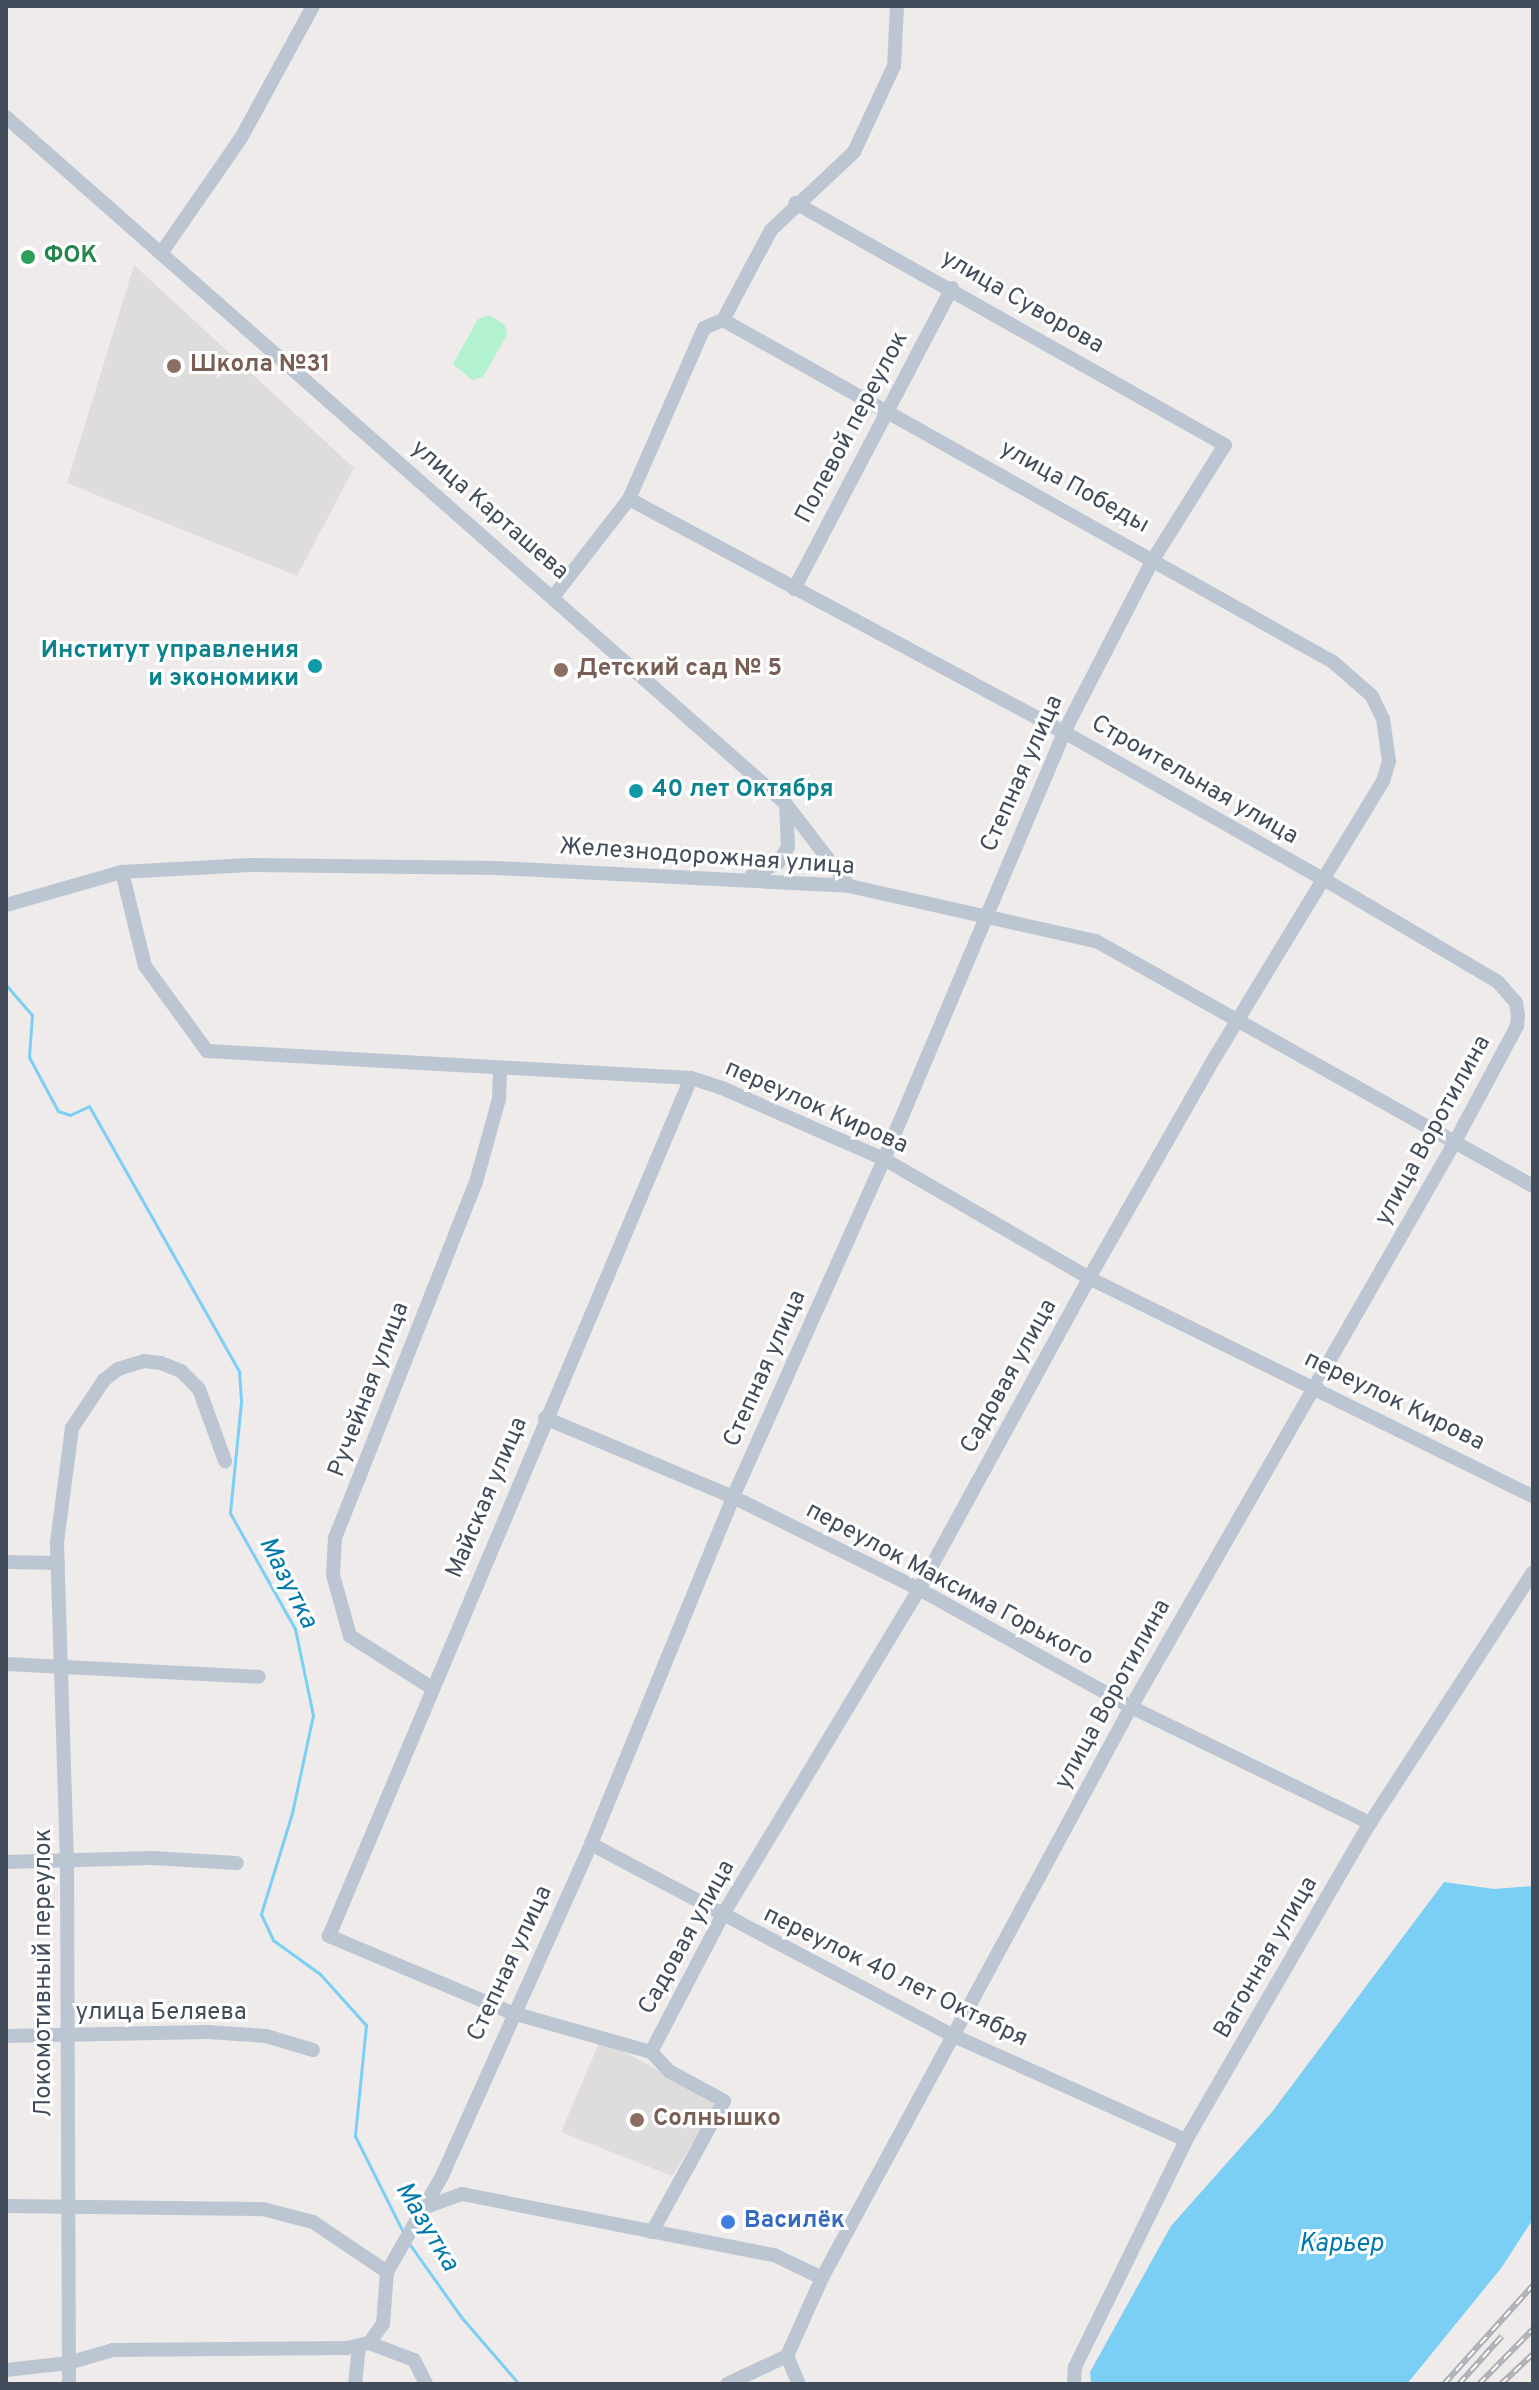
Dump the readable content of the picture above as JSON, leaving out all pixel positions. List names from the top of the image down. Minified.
{"streets":{"street":["улица Суворова","Полевой переулок","улица Победы","улица Карташева","Степная улица","Строительная улица","Железнодорожная улица","переулок Кирова","улица Воротилина","Садовая улица","Ручейная улица","Майская улица","переулок Максима Горького","Вагонная улица","Локомотивный переулок","переулок 40 лет Октября","улица Беляева"]},"crossings":[["улица Суворова","Полевой переулок"],["улица Суворова","Степная улица"],["Полевой переулок","улица Победы"],["Полевой переулок","Строительная улица"],["улица Победы","Степная улица"],["улица Победы","Садовая улица"],["улица Карташева","Железнодорожная улица"],["Степная улица","Строительная улица"],["Степная улица","Железнодорожная улица"],["Степная улица","переулок Кирова"],["Степная улица","Садовая улица"],["Степная улица","переулок Максима Горького"],["Степная улица","переулок 40 лет Октября"],["Строительная улица","улица Воротилина"],["Строительная улица","Садовая улица"],["Железнодорожная улица","переулок Кирова"],["Железнодорожная улица","улица Воротилина"],["Железнодорожная улица","Садовая улица"],["переулок Кирова","улица Воротилина"],["переулок Кирова","Садовая улица"],["переулок Кирова","Ручейная улица"],["переулок Кирова","Майская улица"],["улица Воротилина","переулок Максима Горького"],["улица Воротилина","переулок 40 лет Октября"],["Садовая улица","Майская улица"],["Садовая улица","переулок Максима Горького"],["Садовая улица","переулок 40 лет Октября"],["Ручейная улица","Майская улица"],["Майская улица","переулок Максима Горького"],["переулок Максима Горького","Вагонная улица"],["Вагонная улица","переулок 40 лет Октября"],["Локомотивный переулок","улица Беляева"]],"water":["Мазутка","Карьер"],"places":["ФОК","Школа №31","Институт управления и экономики","Детский сад № 5","40 лет Октября","Солнышко","Василёк"]}
